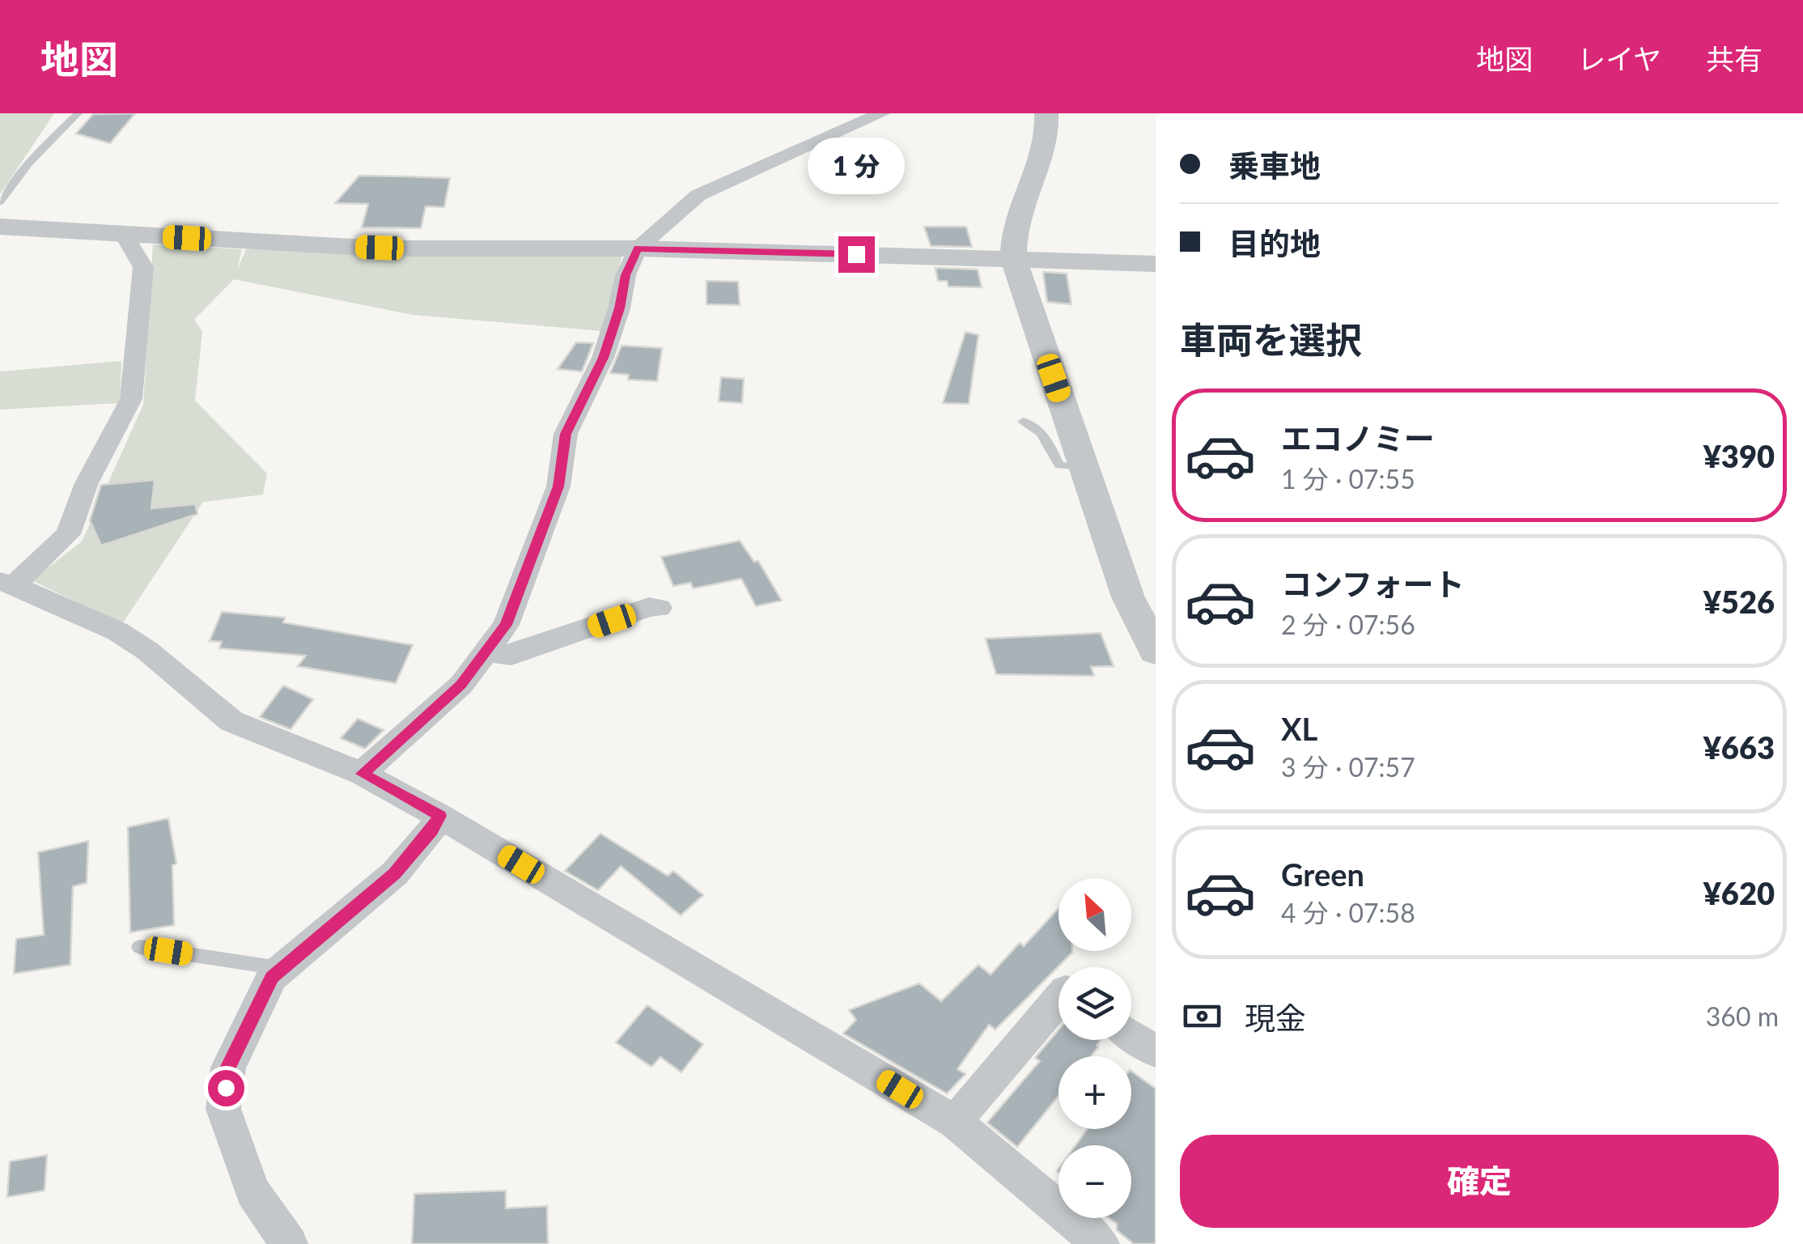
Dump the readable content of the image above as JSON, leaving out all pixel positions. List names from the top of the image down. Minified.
{"north":"top left","page":{"header":"地図","nav":["地図","レイヤ","共有"],"banner":["乗車地","目的地"],"bubble":"1 分","heading":"車両を選択","list":[{"name":"エコノミー","note":"1 分 · 07:55","value":"¥390"},{"name":"コンフォート","note":"2 分 · 07:56","value":"¥526"},{"name":"XL","note":"3 分 · 07:57","value":"¥663"},{"name":"Green","note":"4 分 · 07:58","value":"¥620"}],"map_buttons":["+","−"],"pay":["現金","360 m"],"buttons":"確定"}}
